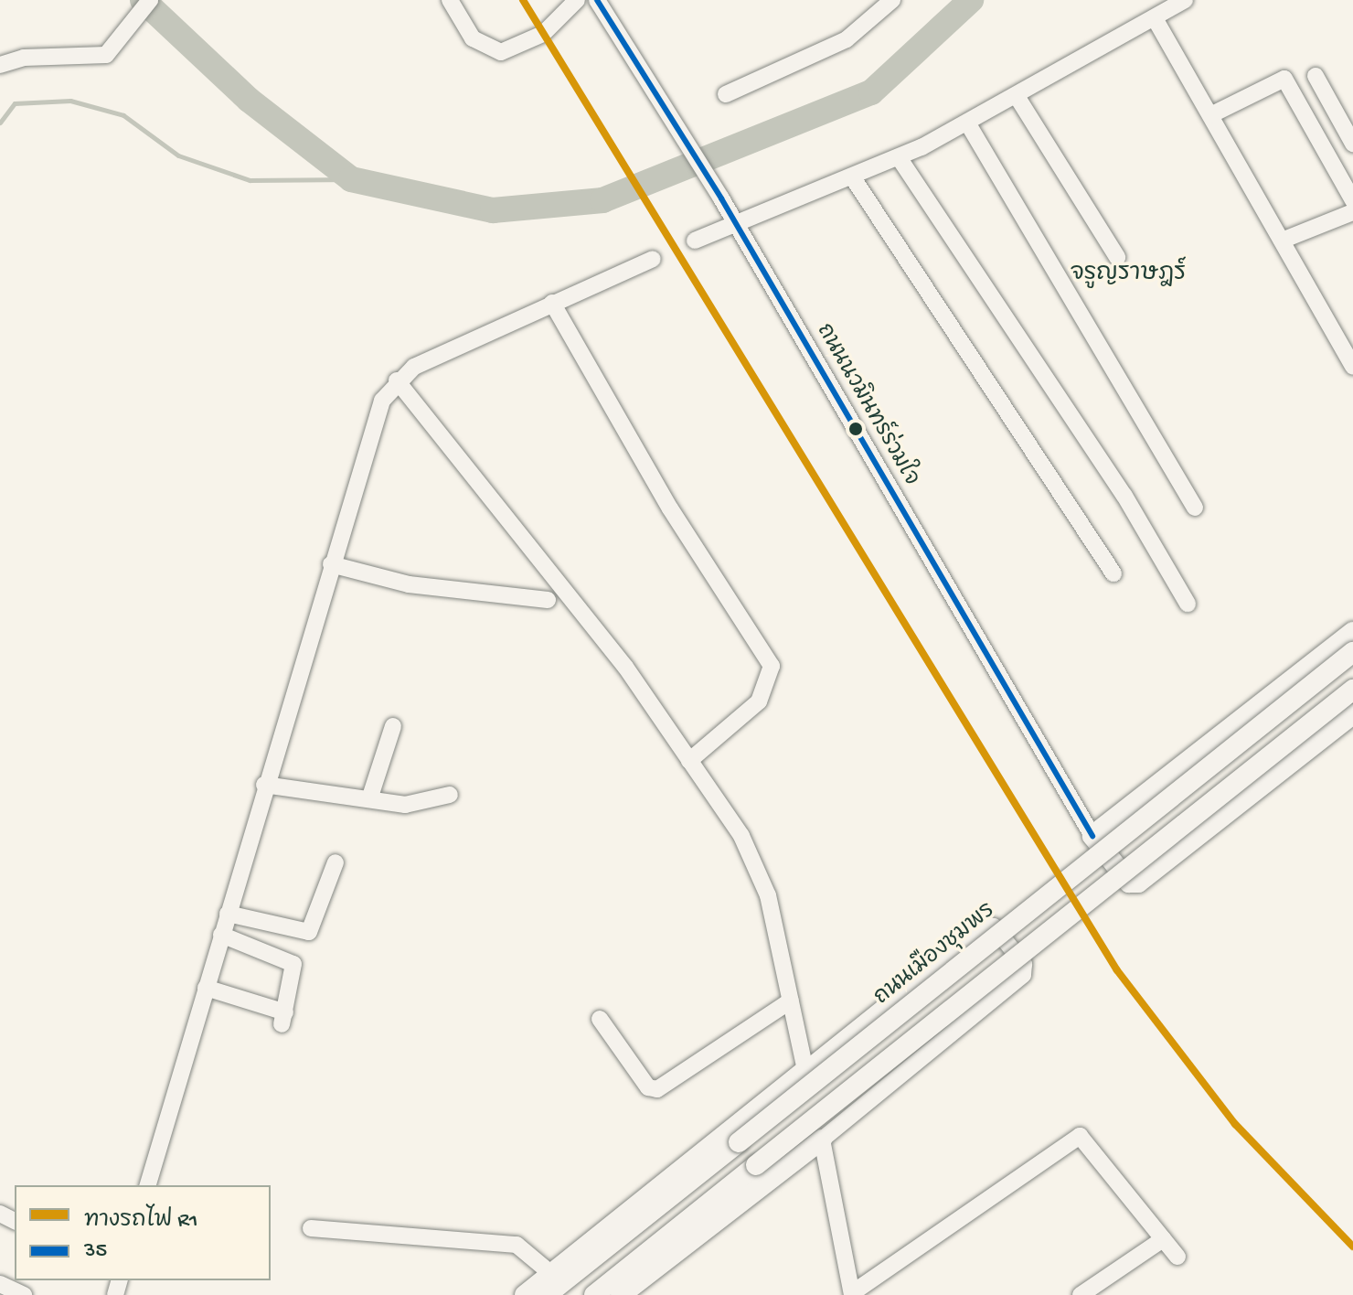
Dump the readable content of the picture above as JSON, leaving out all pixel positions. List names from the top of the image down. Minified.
{"streets":{"main road":["ถนนเมืองชุมพร"],"street":["ถนนนวมินทร์ร่วมใจ"]},"districts":["จรูญราษฎร์"],"lines":["rail line R1","transit line 35"],"legend":["ทางรถไฟ R1","35"]}
